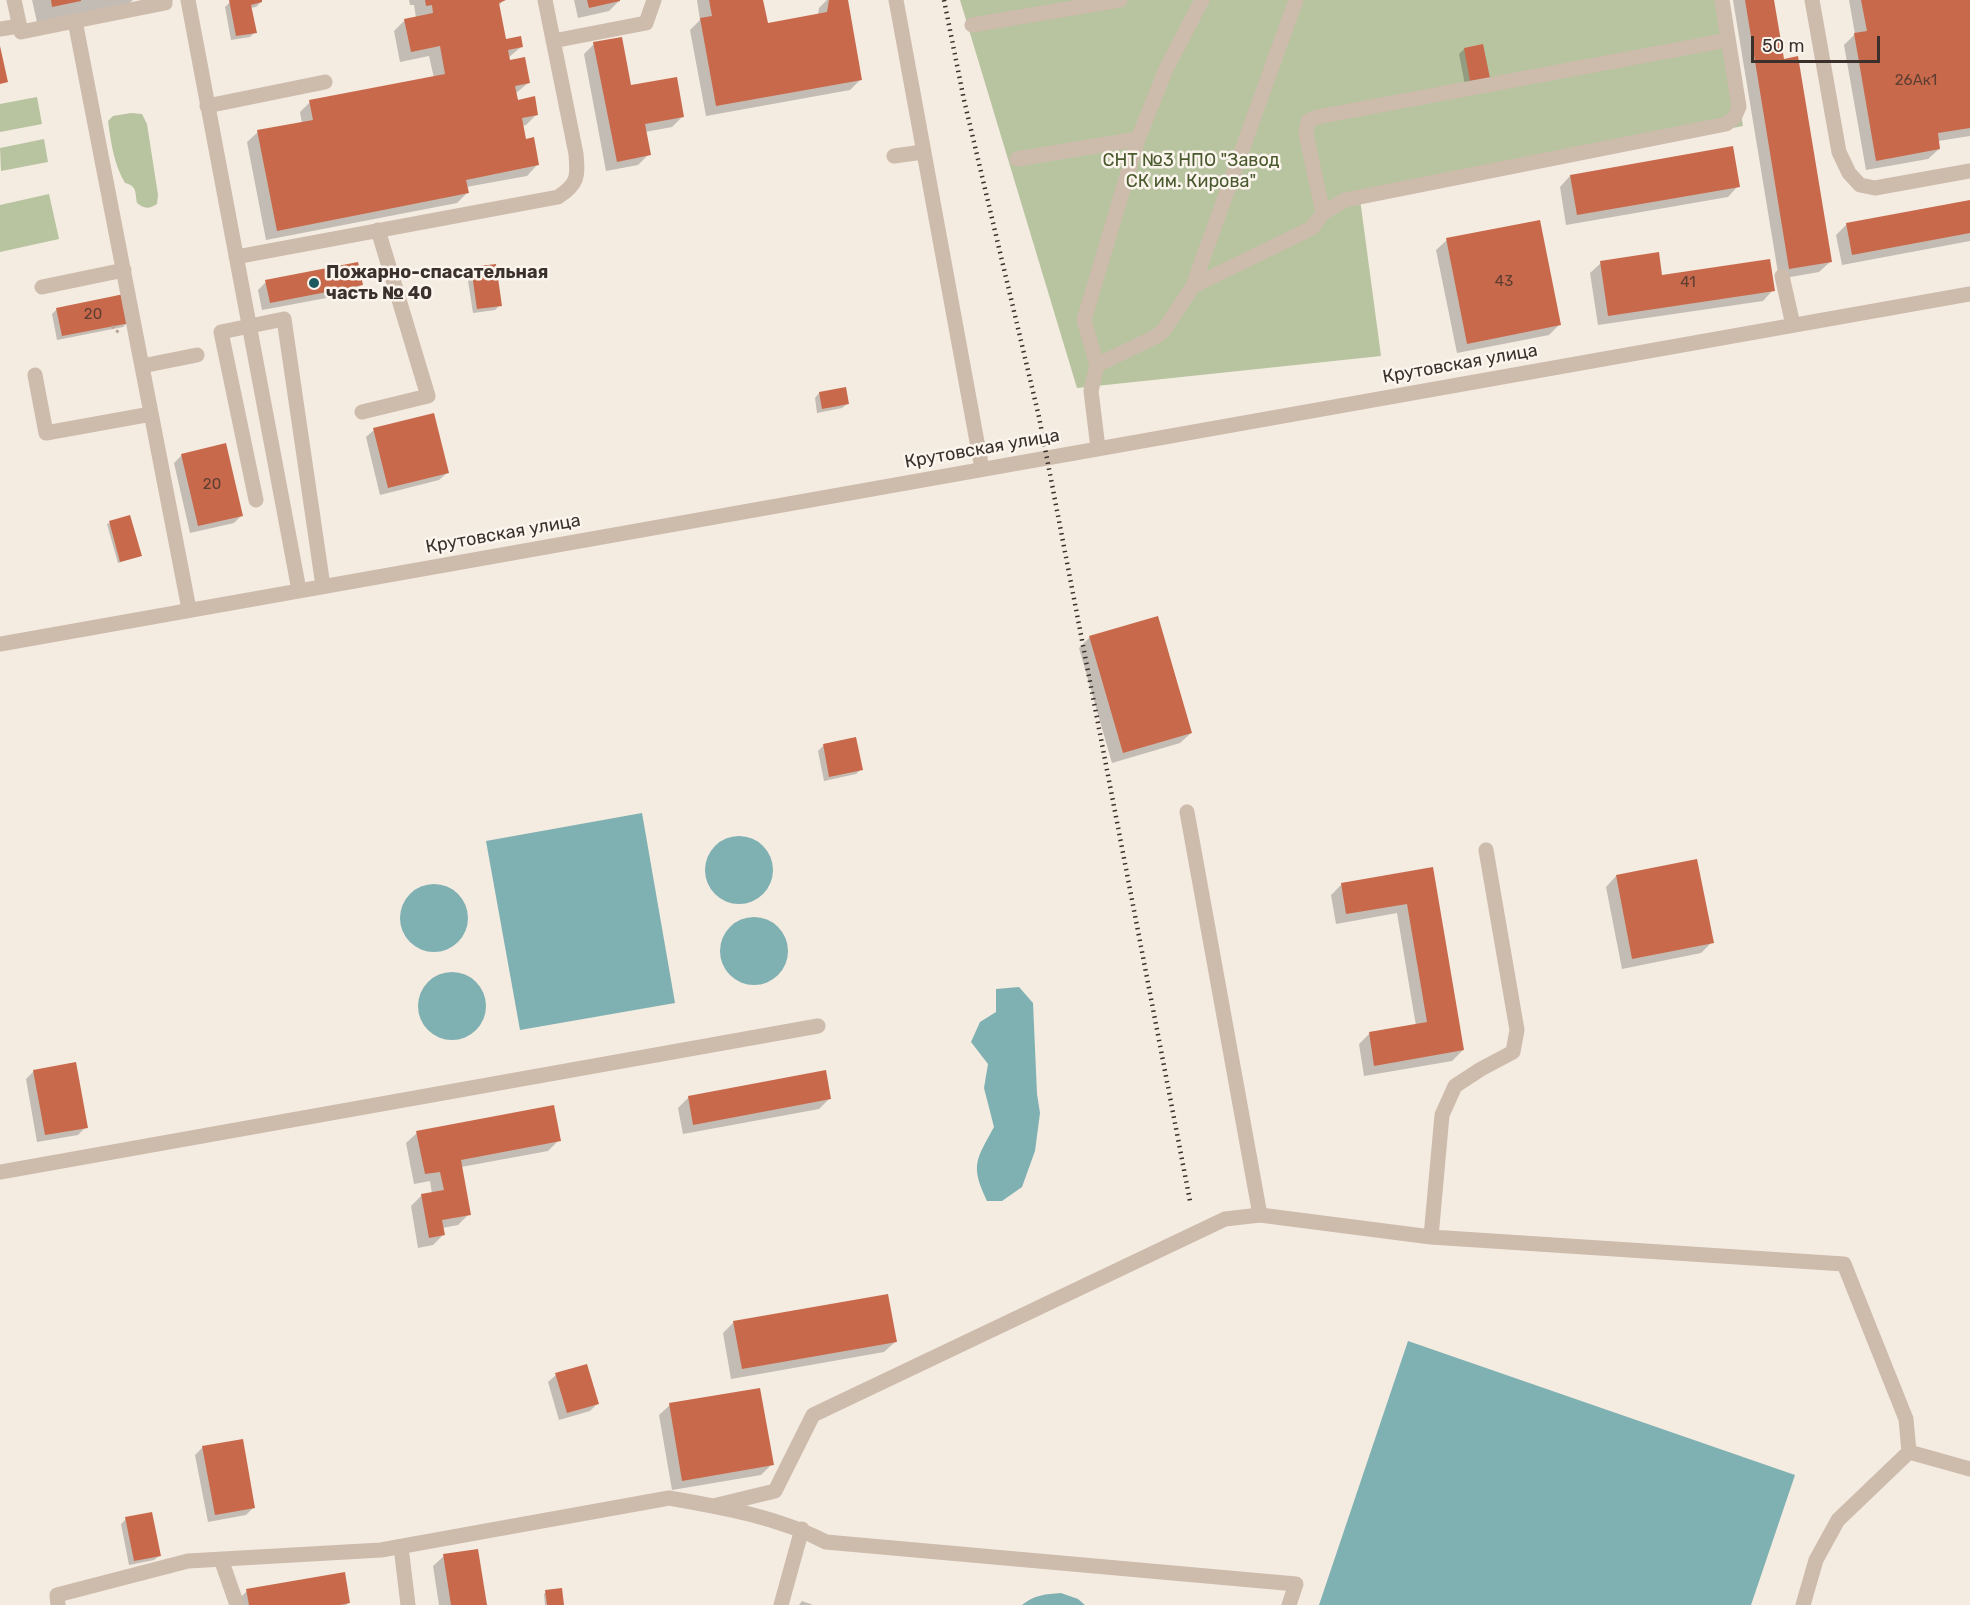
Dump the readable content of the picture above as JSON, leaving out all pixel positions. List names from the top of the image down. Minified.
{"streets":{"street":["Крутовская улица"]},"parks":["СНТ №3 НПО \"Завод СК им. Кирова\""],"places":["Пожарно-спасательная часть № 40"],"house_numbers":["26Ак1","43","41","20","20"],"scale_bar":"50 m"}
